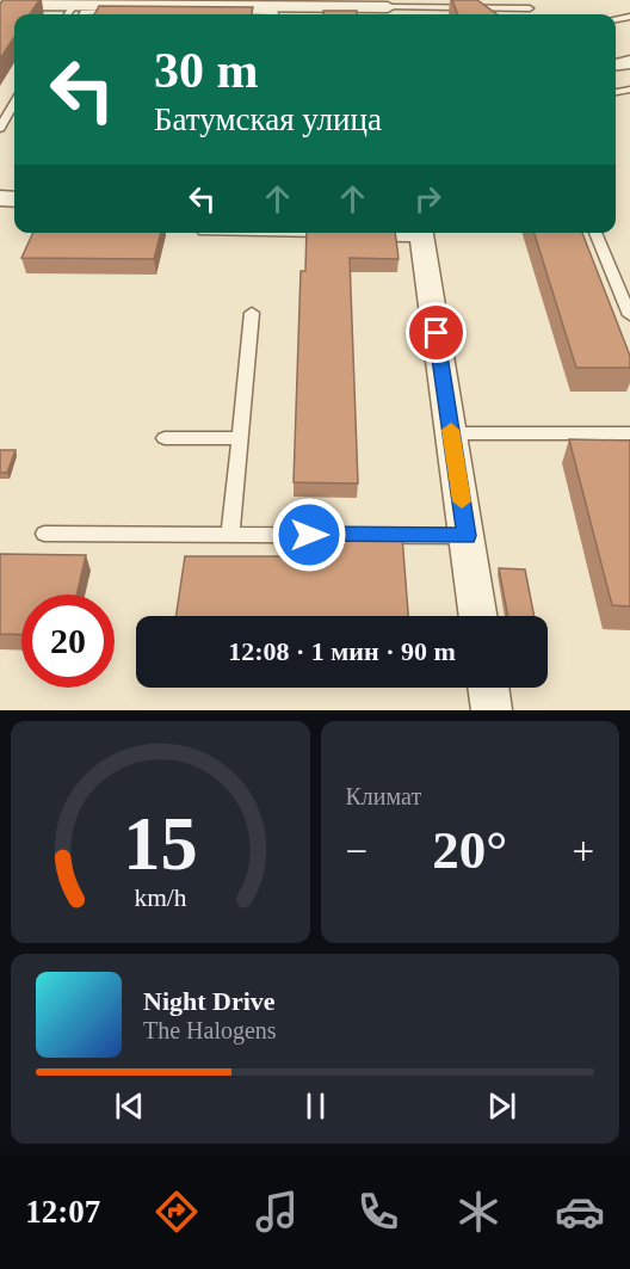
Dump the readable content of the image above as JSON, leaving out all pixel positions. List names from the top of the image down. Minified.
{"page":{"turn":["30 m","Батумская улица"],"limit":"20","trip":"12:08 · 1 мин · 90 m","tile":"Климат","heat":["−","20°","+"],"song":["Night Drive","The Halogens"],"tabs":"12:07","gauge":["15","km/h"]}}
